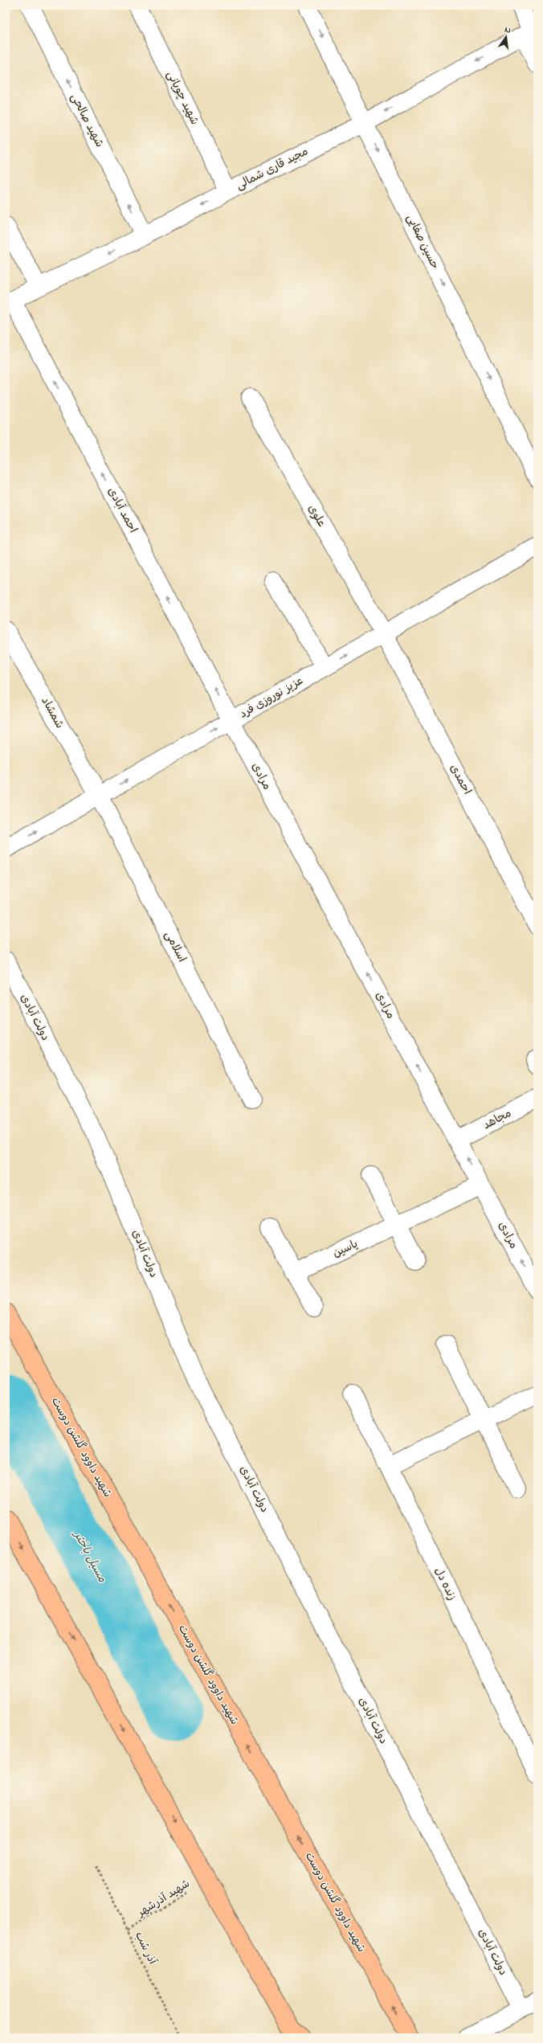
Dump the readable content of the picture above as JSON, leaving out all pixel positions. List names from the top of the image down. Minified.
{"streets":{"main road":["شهید داوود گلشن دوست"],"street":["شهید چوپانی","شهید صالحی","مجید قاری شمالی","حسین صفایی","احمد آبادی","علوی","عزیز نوروزی فرد","شمشاد","مرادی","احمدی","اسلامی","دولت آبادی","مجاهد","یاسین","زنده دل"],"path":["شهید آذرشهر","آذر شب"]},"crossings":[["شهید چوپانی","مجید قاری شمالی"],["شهید صالحی","مجید قاری شمالی"],["مجید قاری شمالی","حسین صفایی"],["مجید قاری شمالی","احمد آبادی"],["احمد آبادی","عزیز نوروزی فرد"],["احمد آبادی","مرادی"],["علوی","عزیز نوروزی فرد"],["علوی","احمدی"],["عزیز نوروزی فرد","شمشاد"],["عزیز نوروزی فرد","مرادی"],["عزیز نوروزی فرد","احمدی"],["عزیز نوروزی فرد","اسلامی"],["شمشاد","اسلامی"],["مرادی","مجاهد"],["مرادی","یاسین"],["شهید آذرشهر","آذر شب"]],"one_way":["شهید صالحی","مجید قاری شمالی","حسین صفایی","احمد آبادی","عزیز نوروزی فرد","مرادی"],"water":["مسیل باختر"],"north":"top"}
